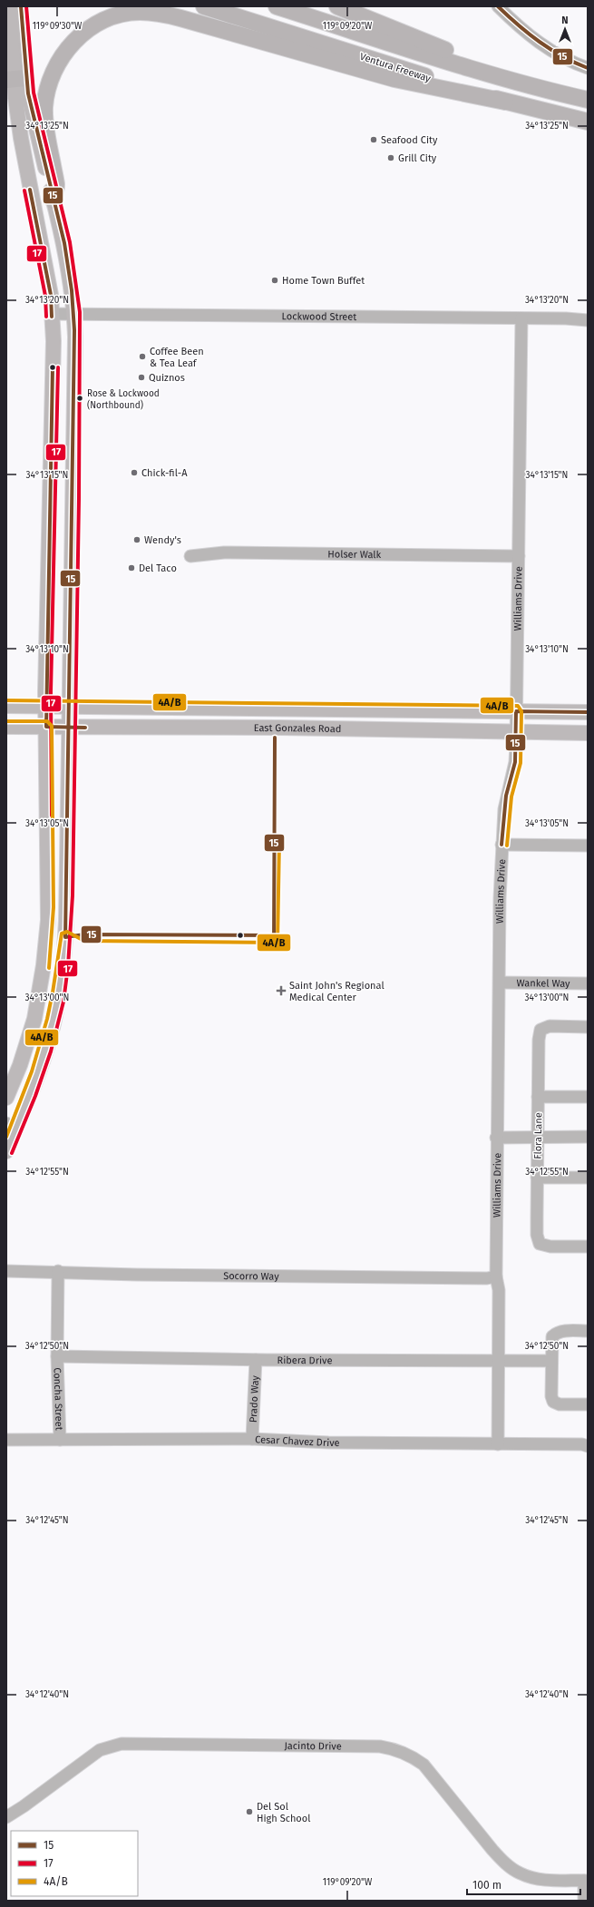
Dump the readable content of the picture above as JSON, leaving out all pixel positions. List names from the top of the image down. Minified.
{"streets":{"highway":["Ventura Freeway"],"main road":["East Gonzales Road"],"street":["Lockwood Street","Holser Walk","Williams Drive","Wankel Way","Flora Lane","Socorro Way","Ribera Drive","Concha Street","Prado Way","Cesar Chavez Drive","Jacinto Drive"]},"crossings":[["Lockwood Street","Williams Drive"],["Holser Walk","Williams Drive"],["Williams Drive","East Gonzales Road"],["Williams Drive","Wankel Way"],["Williams Drive","Socorro Way"],["Williams Drive","Ribera Drive"],["Williams Drive","Cesar Chavez Drive"],["Socorro Way","Concha Street"],["Ribera Drive","Concha Street"],["Ribera Drive","Prado Way"],["Concha Street","Cesar Chavez Drive"],["Prado Way","Cesar Chavez Drive"]],"places":{"other":["Seafood City","Grill City","Home Town Buffet","Coffee Been & Tea Leaf","Quiznos","Rose & Lockwood (Northbound)","Chick-fil-A","Wendy's","Del Taco","Del Sol High School"],"health":["Saint John's Regional Medical Center"]},"lines":["transit line 15","transit line 17","transit line 4A/B"],"legend":["15","17","4A/B"],"scale_bar":"100 m","north":"top","coordinates":["119°09'30\"W","119°09'20\"W","34°13'25\"N","34°13'20\"N","34°13'15\"N","34°13'10\"N","34°13'05\"N","34°13'00\"N","34°12'55\"N","34°12'50\"N","34°12'45\"N","34°12'40\"N"]}
